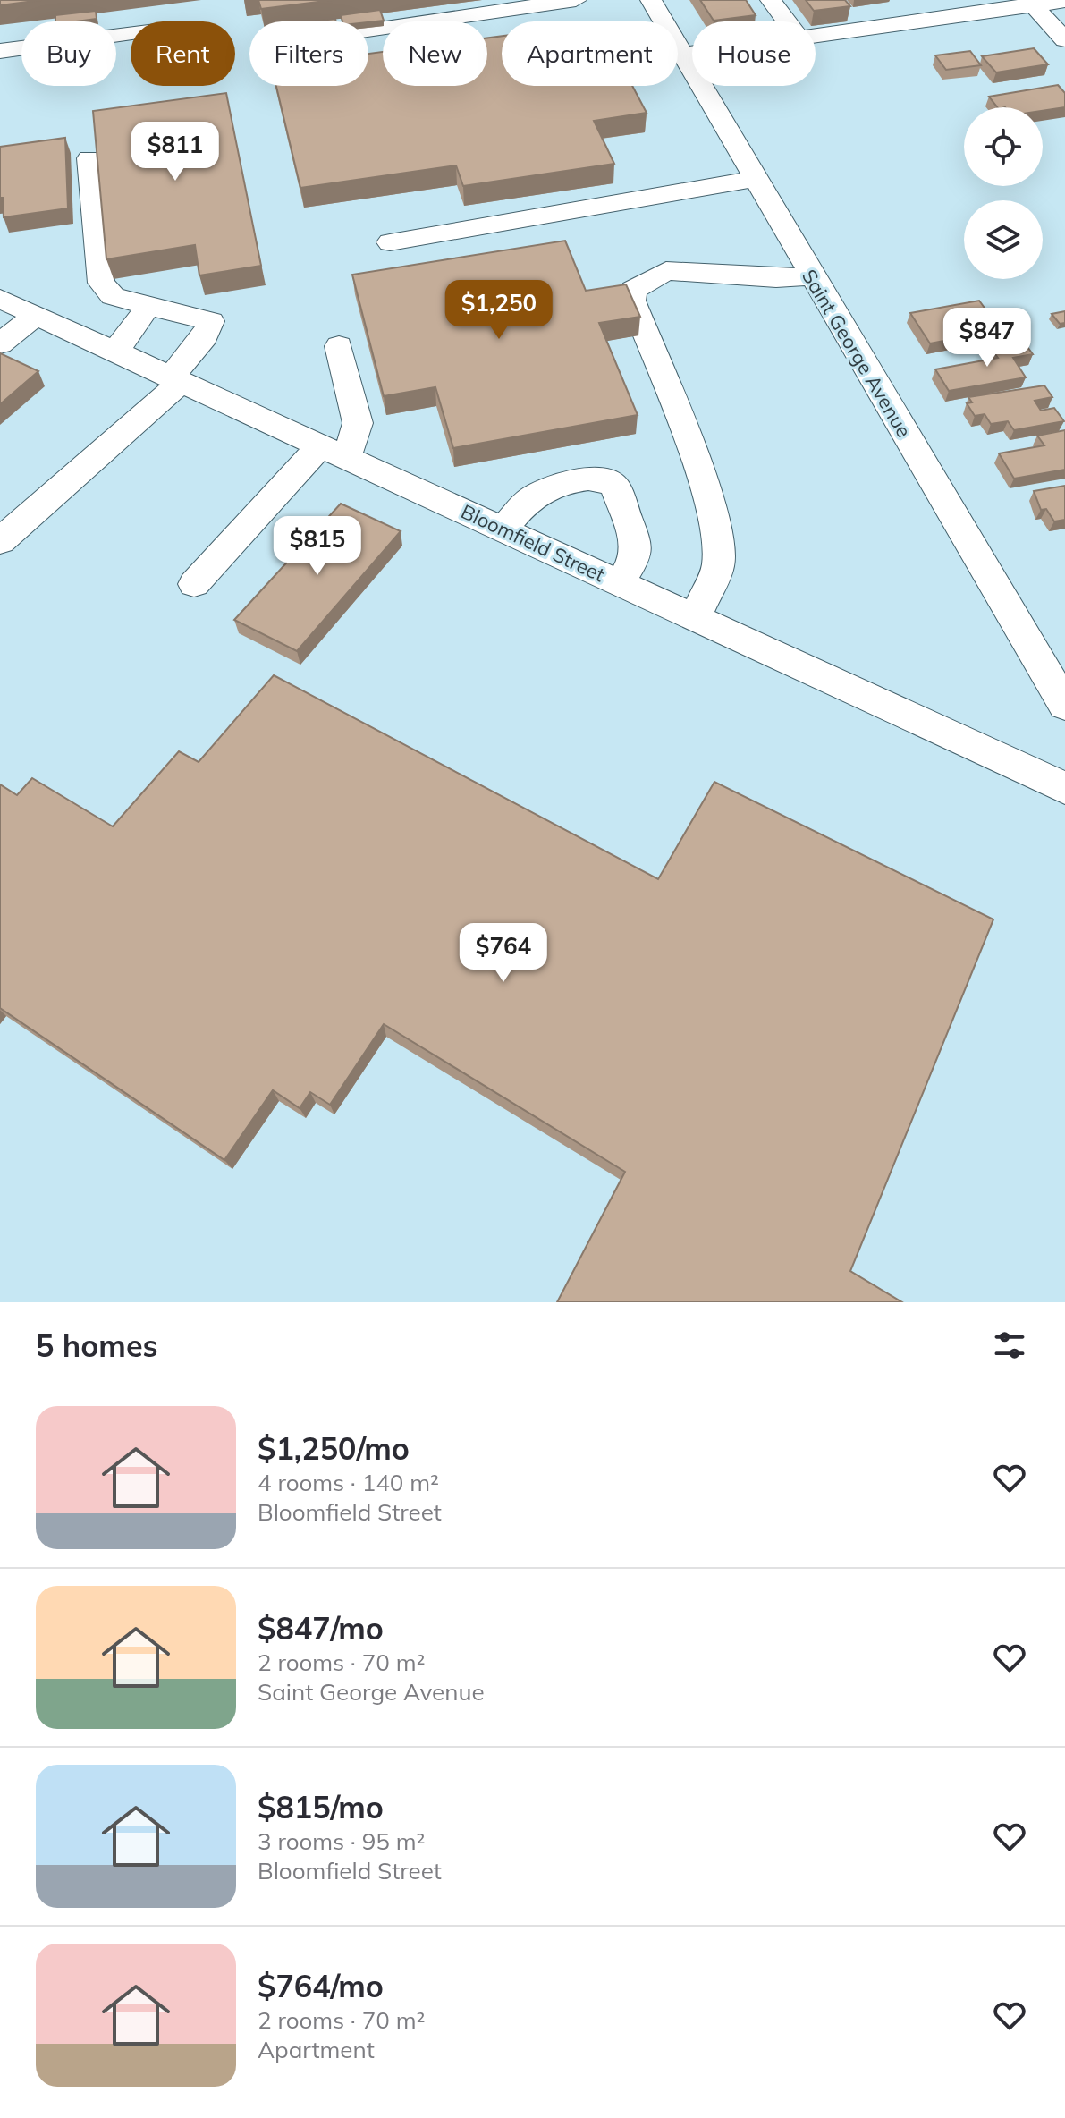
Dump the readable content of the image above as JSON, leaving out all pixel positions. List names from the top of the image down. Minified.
{"streets":{"street":["Saint George Avenue","Bloomfield Street"]},"page":{"chip":["Buy","Rent","Filters","New","Apartment","House"],"price":["$811","$1,250","$847","$815","$764"],"heading":"5 homes","list":[{"name":"$1,250/mo","note":"4 rooms · 140 m² · Bloomfield Street"},{"name":"$847/mo","note":"2 rooms · 70 m² · Saint George Avenue"},{"name":"$815/mo","note":"3 rooms · 95 m² · Bloomfield Street"},{"name":"$764/mo","note":"2 rooms · 70 m² · Apartment"}]}}
